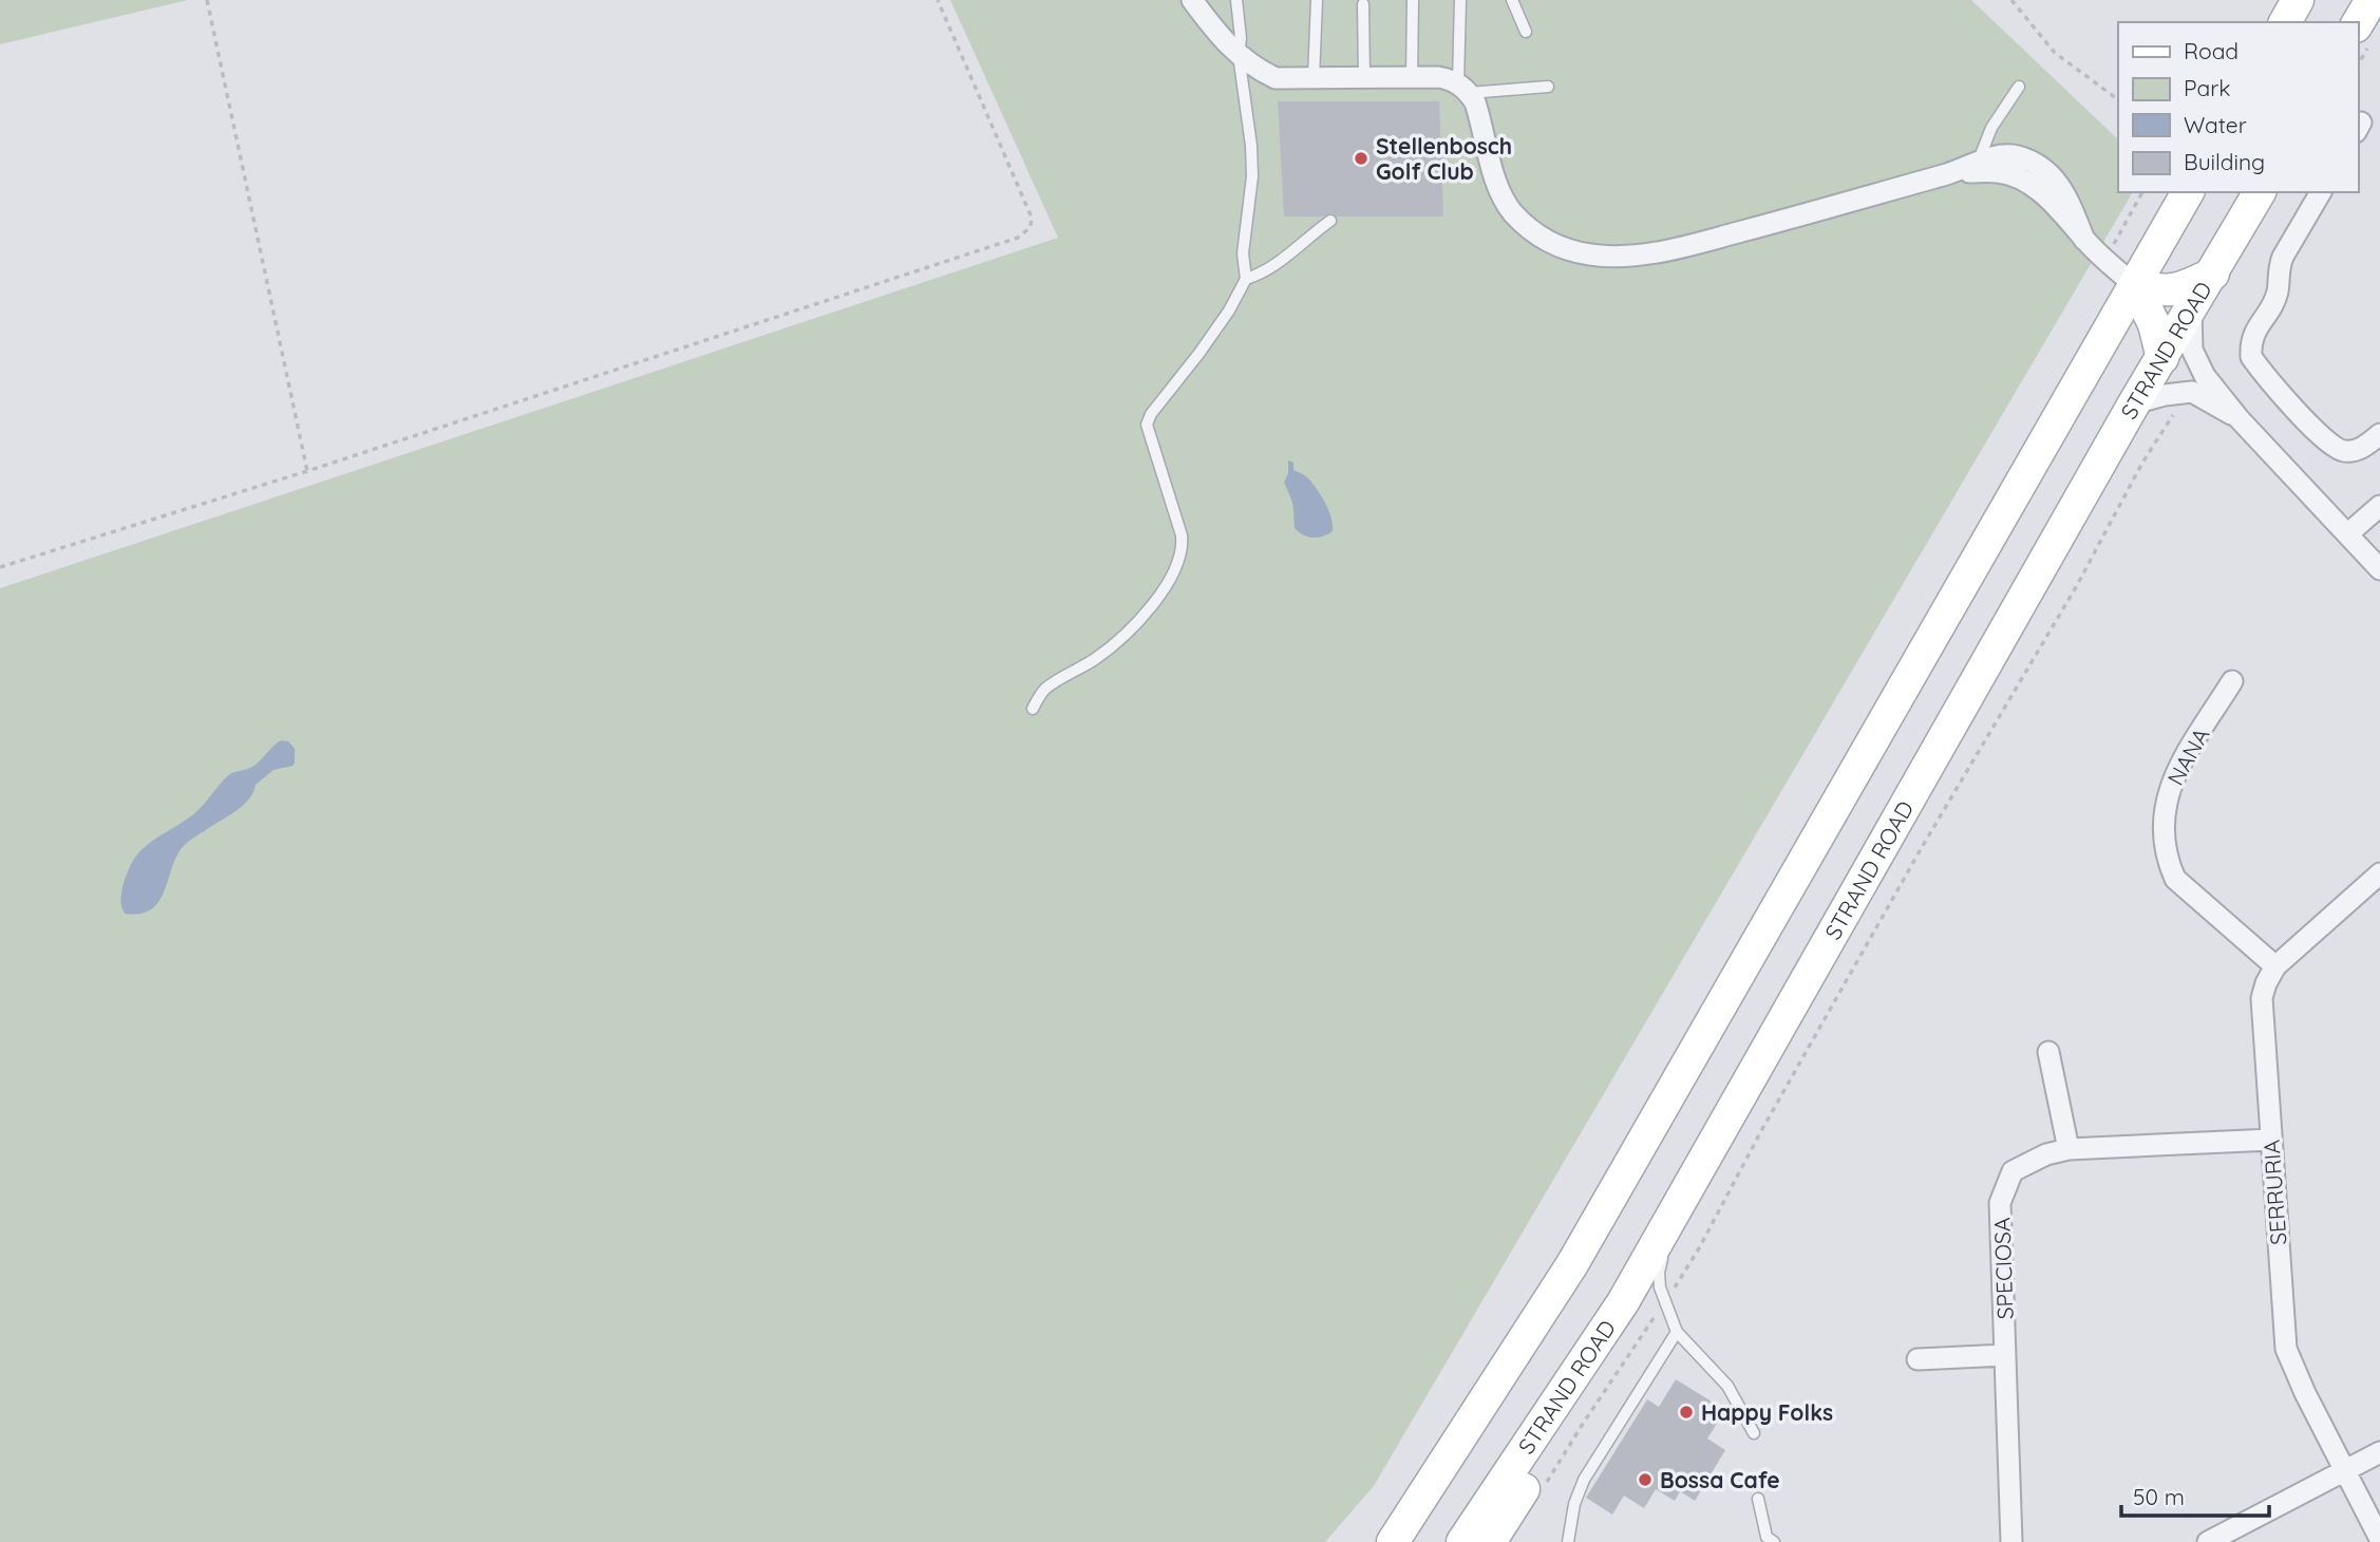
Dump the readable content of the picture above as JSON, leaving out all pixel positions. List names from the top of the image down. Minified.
{"streets":{"main road":["STRAND ROAD"],"street":["NANA","SERRURIA","SPECIOSA"]},"crossings":[["NANA","SERRURIA"],["SERRURIA","SPECIOSA"]],"places":["Stellenbosch Golf Club","Happy Folks","Bossa Cafe"],"legend":["Road","Park","Water","Building"],"scale_bar":"50 m"}
